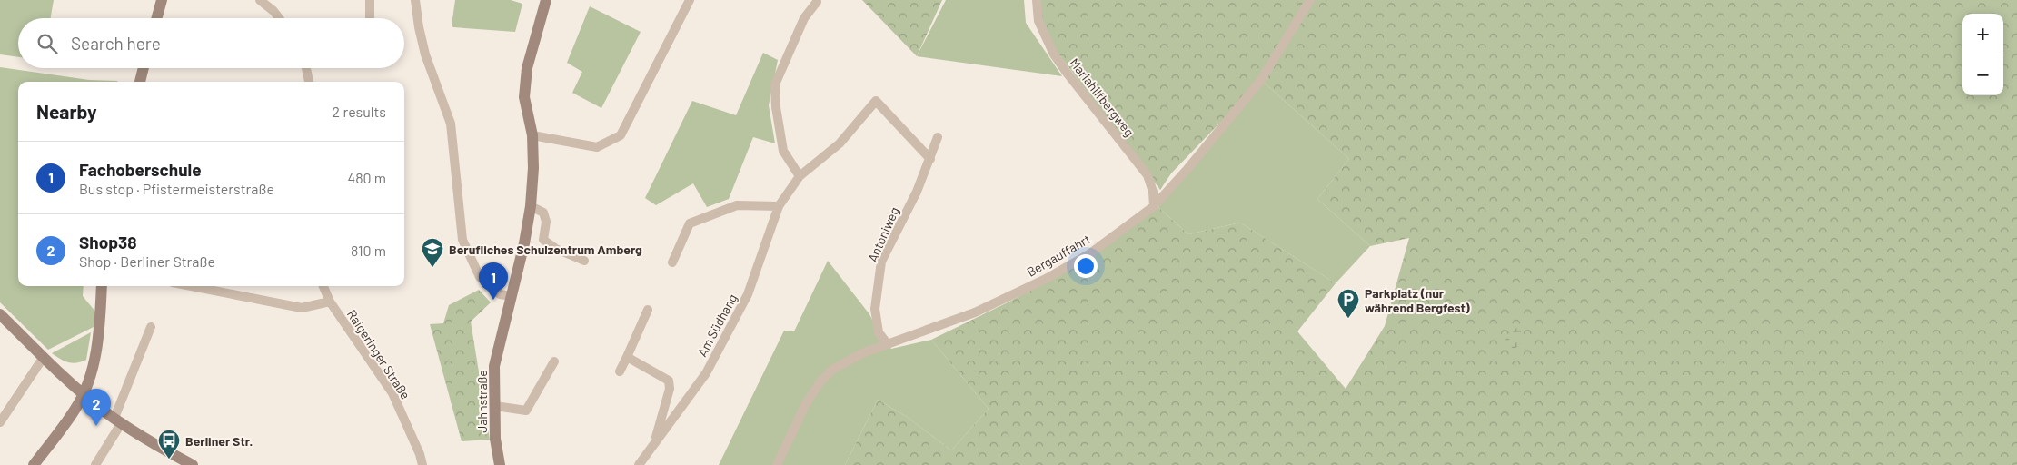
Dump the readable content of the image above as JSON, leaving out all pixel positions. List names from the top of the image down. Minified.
{"streets":{"street":["Mariahilfbergweg","Antoniweg","Bergauffahrt","Am Südhang","Raigeringer Straße","Jahnstraße"]},"crossings":[["Mariahilfbergweg","Bergauffahrt"],["Antoniweg","Bergauffahrt"],["Antoniweg","Am Südhang"]],"places":{"school or university":["Berufliches Schulzentrum Amberg"],"parking":["Parkplatz (nur während Bergfest)"],"bus stop":["Berliner Str."]},"page":{"map_buttons":["+","−"],"search":"Search here","heading":["Nearby","2 results"],"list":[{"mark":"1","name":"Fachoberschule","note":"Bus stop · Pfistermeisterstraße","value":"480 m"},{"mark":"2","name":"Shop38","note":"Shop · Berliner Straße","value":"810 m"}],"pins":["1","2"]}}
